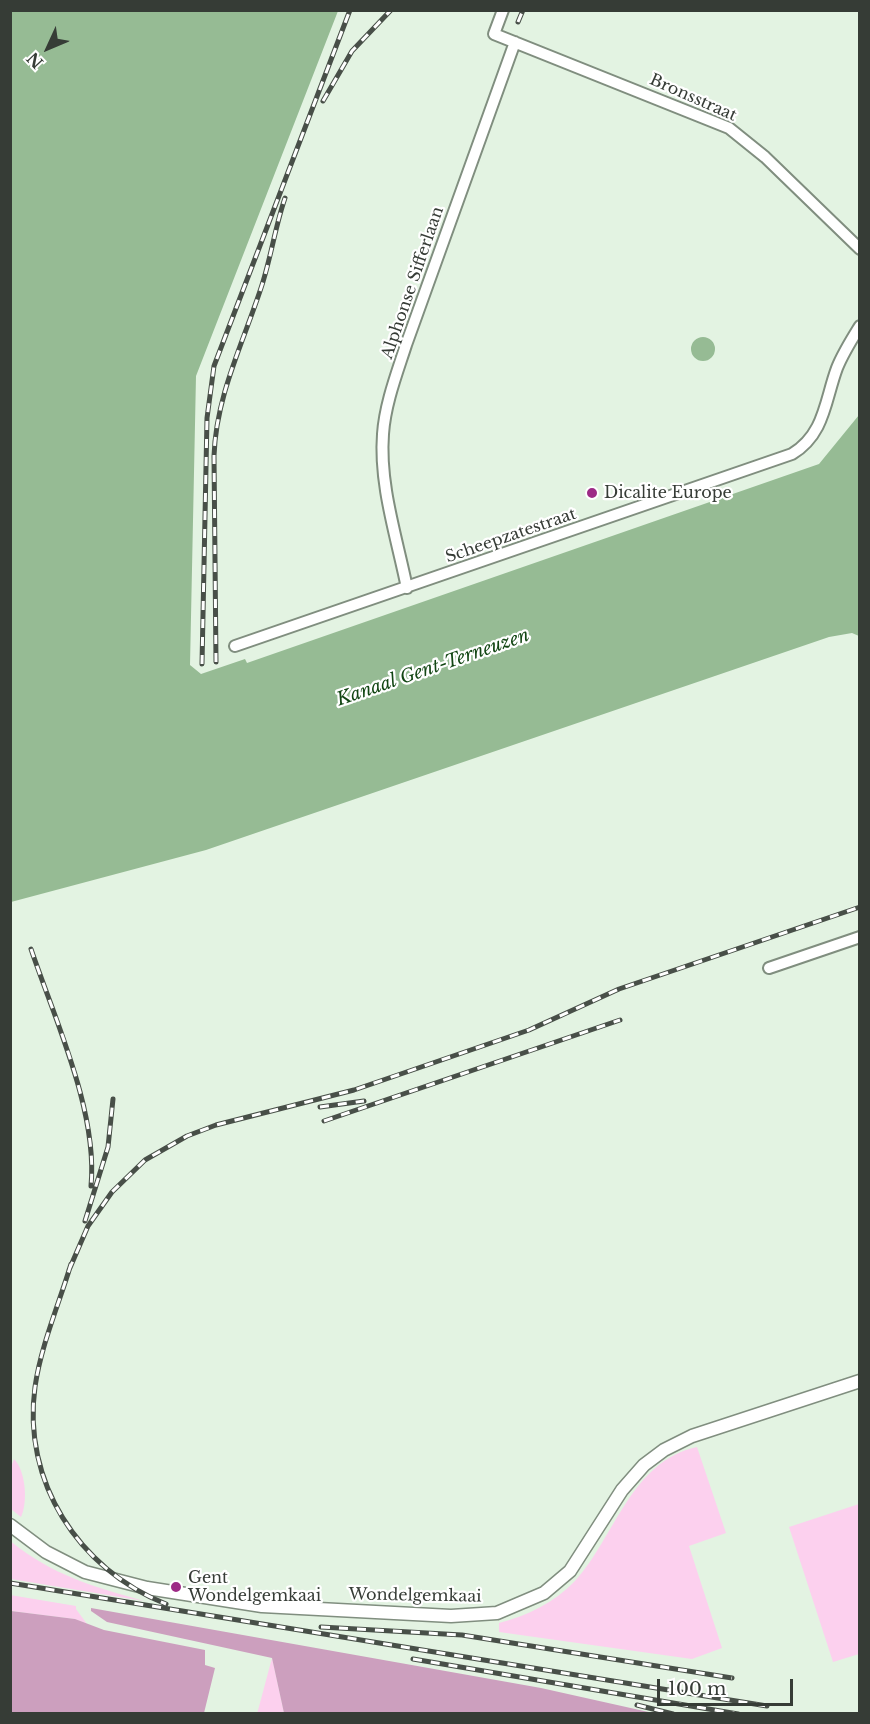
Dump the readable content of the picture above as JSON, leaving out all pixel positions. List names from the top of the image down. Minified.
{"streets":{"main road":["Wondelgemkaai"],"street":["Bronsstraat","Alphonse Sifferlaan","Scheepzatestraat"]},"crossings":[["Bronsstraat","Alphonse Sifferlaan"],["Alphonse Sifferlaan","Scheepzatestraat"]],"water":["Kanaal Gent-Terneuzen"],"places":["Dicalite Europe","Gent Wondelgemkaai"],"scale_bar":"100 m","north":"bottom left"}
